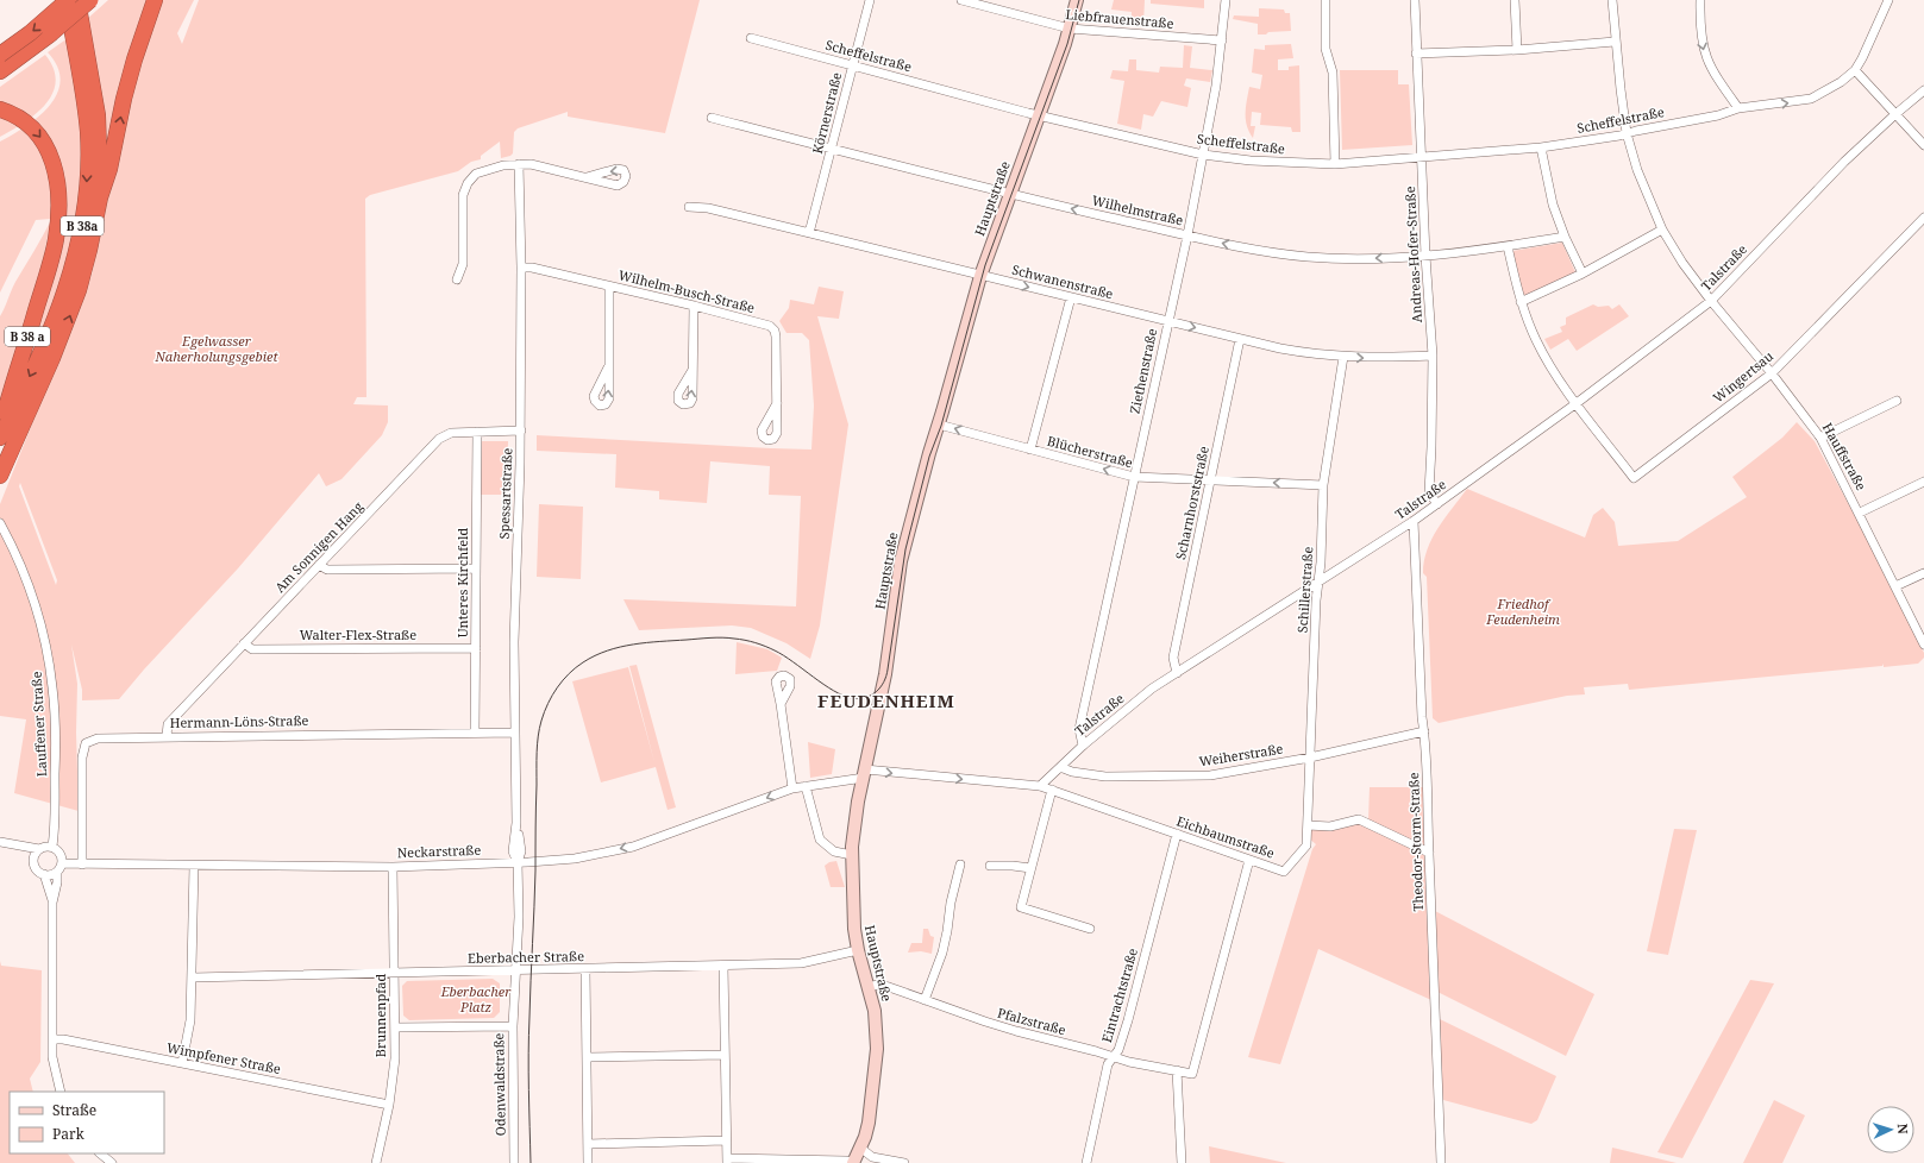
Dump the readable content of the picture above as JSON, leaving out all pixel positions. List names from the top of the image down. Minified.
{"streets":{"highway":["B 38a","B 38 a"],"street":["Liebfrauenstraße","Scheffelstraße","Körnerstraße","Hauptstraße","Wilhelmstraße","Andreas-Hofer-Straße","Talstraße","Schwanenstraße","Wilhelm-Busch-Straße","Ziethenstraße","Wingertsau","Blücherstraße","Hauffstraße","Spessartstraße","Scharnhorststraße","Am Sonnigen Hang","Unteres Kirchfeld","Schillerstraße","Walter-Flex-Straße","Hermann-Löns-Straße","Lauffener Straße","Weiherstraße","Eichbaumstraße","Theodor-Storm-Straße","Neckarstraße","Eberbacher Straße","Eintrachtstraße","Brunnenpfad","Pfalzstraße","Wimpfener Straße","Odenwaldstraße"]},"crossings":[["Liebfrauenstraße","Hauptstraße"],["Liebfrauenstraße","Ziethenstraße"],["Scheffelstraße","Körnerstraße"],["Scheffelstraße","Hauptstraße"],["Scheffelstraße","Andreas-Hofer-Straße"],["Scheffelstraße","Ziethenstraße"],["Scheffelstraße","Hauffstraße"],["Körnerstraße","Wilhelmstraße"],["Körnerstraße","Schwanenstraße"],["Hauptstraße","Wilhelmstraße"],["Hauptstraße","Schwanenstraße"],["Hauptstraße","Blücherstraße"],["Hauptstraße","Neckarstraße"],["Hauptstraße","Eberbacher Straße"],["Hauptstraße","Pfalzstraße"],["Wilhelmstraße","Andreas-Hofer-Straße"],["Wilhelmstraße","Ziethenstraße"],["B 38a","B 38 a"],["Andreas-Hofer-Straße","Talstraße"],["Andreas-Hofer-Straße","Schwanenstraße"],["Talstraße","Ziethenstraße"],["Talstraße","Wingertsau"],["Talstraße","Hauffstraße"],["Talstraße","Scharnhorststraße"],["Talstraße","Schillerstraße"],["Talstraße","Weiherstraße"],["Talstraße","Eichbaumstraße"],["Talstraße","Theodor-Storm-Straße"],["Schwanenstraße","Ziethenstraße"],["Schwanenstraße","Scharnhorststraße"],["Schwanenstraße","Schillerstraße"],["Wilhelm-Busch-Straße","Spessartstraße"],["Ziethenstraße","Blücherstraße"],["Wingertsau","Hauffstraße"],["Blücherstraße","Scharnhorststraße"],["Blücherstraße","Schillerstraße"],["Spessartstraße","Am Sonnigen Hang"],["Spessartstraße","Hermann-Löns-Straße"],["Spessartstraße","Neckarstraße"],["Spessartstraße","Odenwaldstraße"],["Am Sonnigen Hang","Unteres Kirchfeld"],["Am Sonnigen Hang","Walter-Flex-Straße"],["Am Sonnigen Hang","Hermann-Löns-Straße"],["Unteres Kirchfeld","Walter-Flex-Straße"],["Unteres Kirchfeld","Hermann-Löns-Straße"],["Schillerstraße","Weiherstraße"],["Schillerstraße","Eichbaumstraße"],["Hermann-Löns-Straße","Neckarstraße"],["Lauffener Straße","Neckarstraße"],["Weiherstraße","Theodor-Storm-Straße"],["Eichbaumstraße","Eintrachtstraße"],["Eichbaumstraße","Pfalzstraße"],["Neckarstraße","Brunnenpfad"],["Neckarstraße","Odenwaldstraße"],["Eberbacher Straße","Brunnenpfad"],["Eberbacher Straße","Odenwaldstraße"],["Eintrachtstraße","Pfalzstraße"],["Brunnenpfad","Wimpfener Straße"]],"one_way":["Wilhelmstraße","Blücherstraße"],"districts":["FEUDENHEIM"],"parks":["Egelwasser Naherholungsgebiet","Friedhof Feudenheim","Eberbacher Platz"],"legend":["Straße","Park"],"north":"right"}
